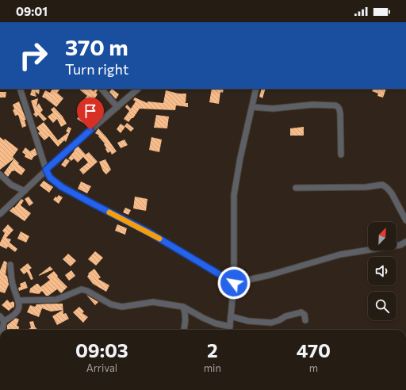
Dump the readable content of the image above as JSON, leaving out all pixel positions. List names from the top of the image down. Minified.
{"north":"top right","page":{"status":"09:01","turn":["370 m","Turn right"],"eta":["09:03","Arrival","2","min","470","m"]}}
